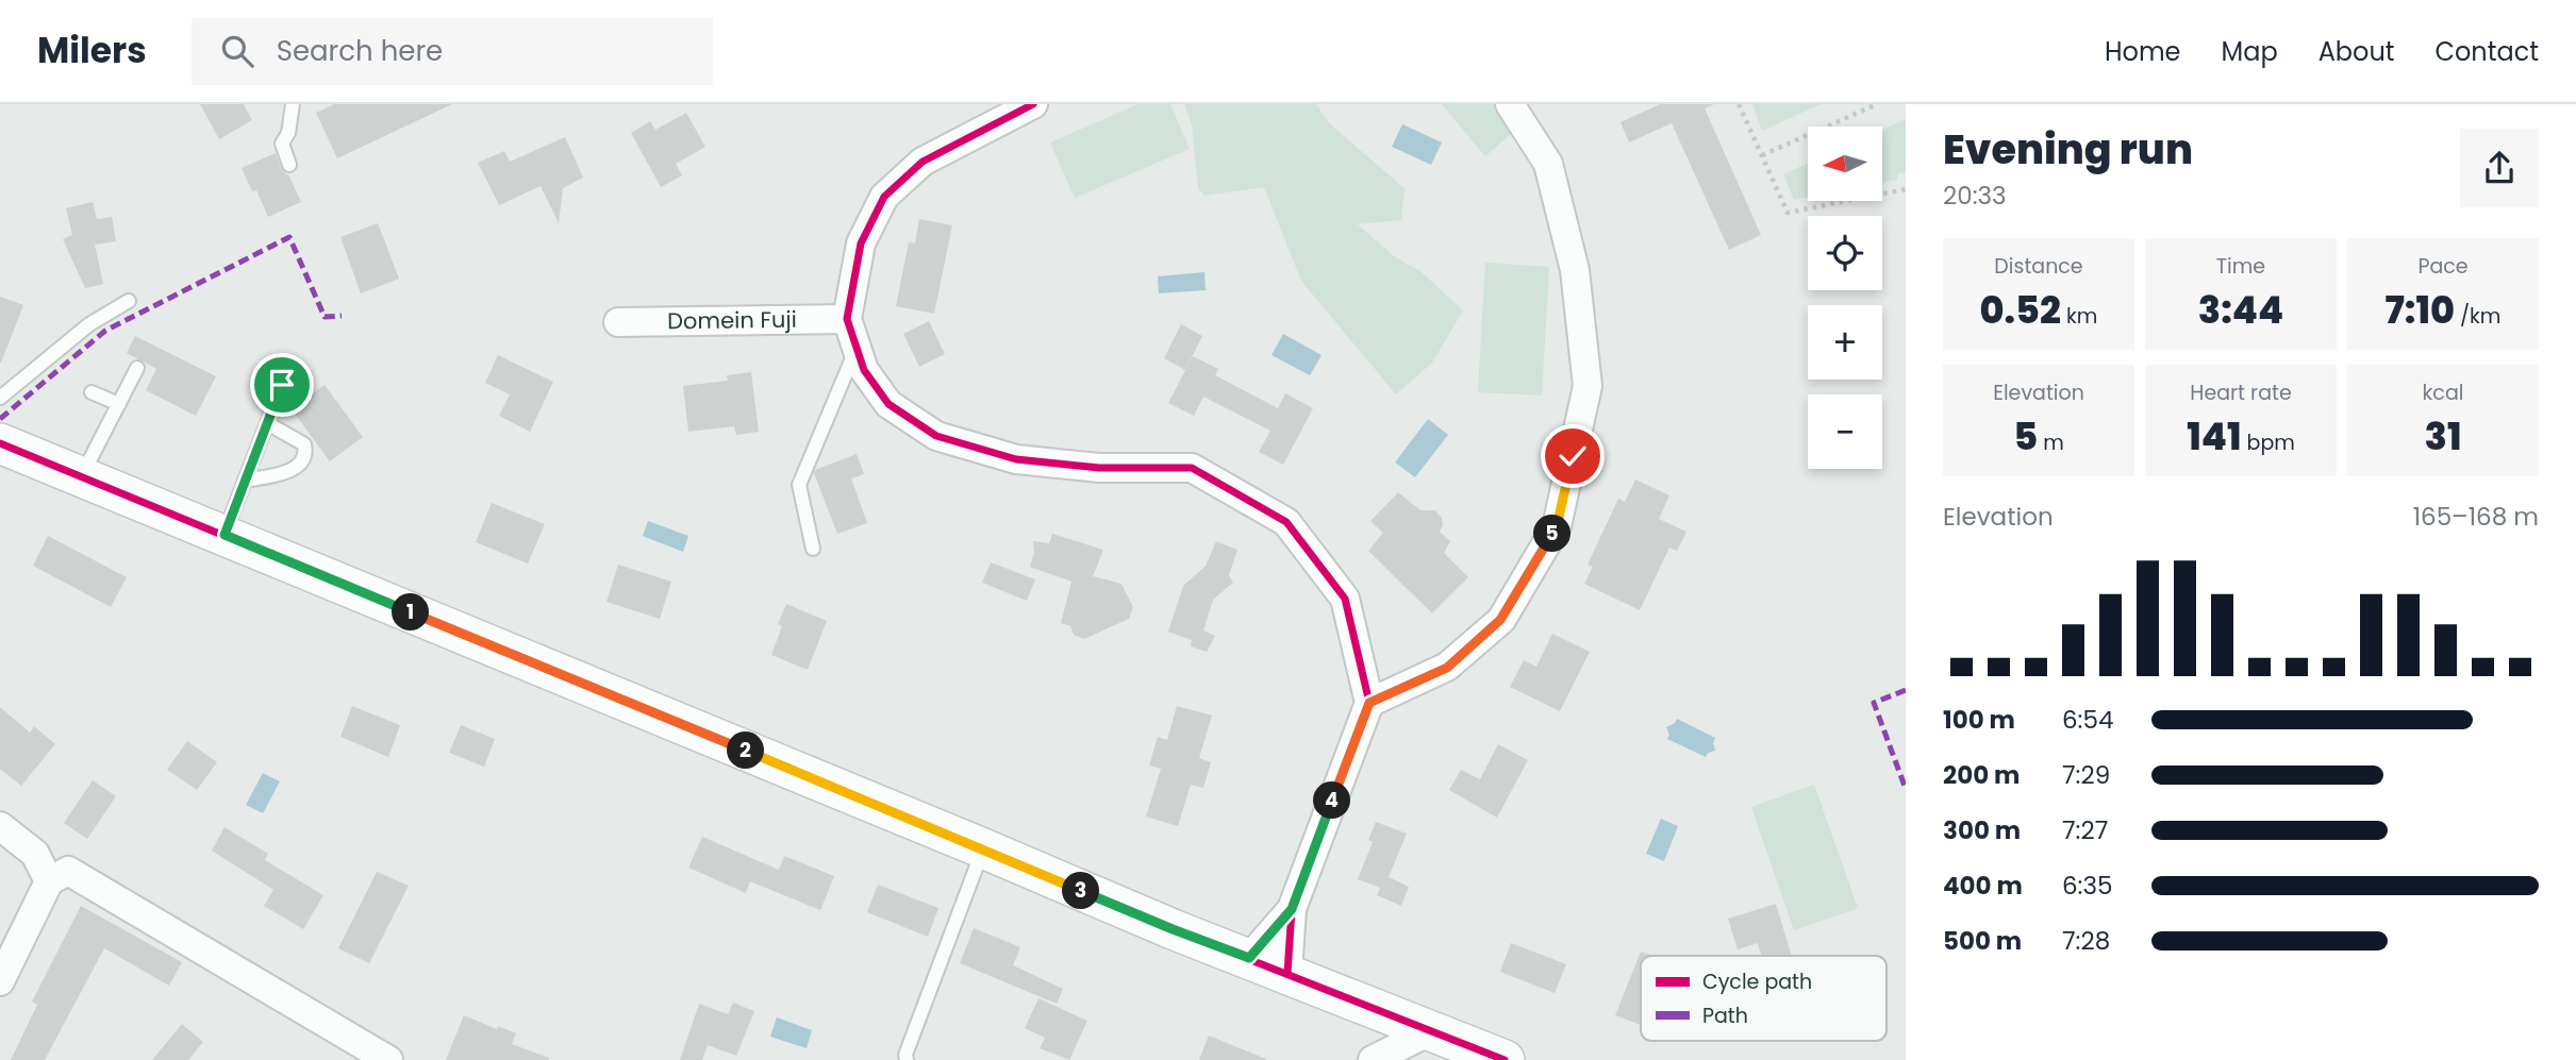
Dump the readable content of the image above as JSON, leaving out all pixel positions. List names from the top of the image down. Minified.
{"streets":{"street":["Domein Fuji"]},"legend":["Cycle path","Path"],"north":"left","page":{"header":"Milers","search":"Search here","nav":["Home","Map","About","Contact"],"heading":["Evening run","20:33"],"map_buttons":["+","−"],"stats":[["Distance","0.52 km"],["Time","3:44"],["Pace","7:10 /km"],["Elevation","5 m"],["Heart rate","141 bpm"],["kcal","31"]],"chart":["Elevation","165–168 m"],"pins":["5","1","2","4","3"],"list":[{"name":"100 m","note":"6:54"},{"name":"200 m","note":"7:29"},{"name":"300 m","note":"7:27"},{"name":"400 m","note":"6:35"},{"name":"500 m","note":"7:28"}]}}
